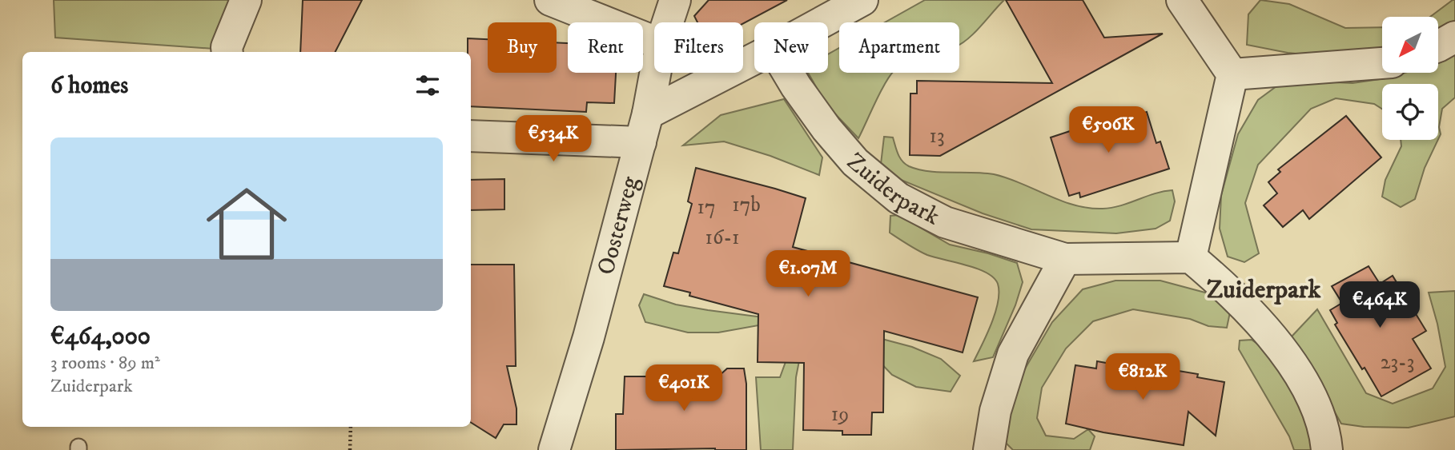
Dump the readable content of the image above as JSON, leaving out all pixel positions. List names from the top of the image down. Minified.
{"streets":{"street":["Zuiderpark","Oosterweg"]},"districts":["Zuiderpark"],"house_numbers":["13","17b","17","16-1","23-3","19"],"north":"bottom left","page":{"chip":["Buy","Rent","Filters","New","Apartment"],"heading":"6 homes","price":["€506K","€534K","€1.07M","€464K","€812K","€401K"],"list":[{"name":"€464,000","note":"3 rooms · 89 m² · Zuiderpark"}]}}
